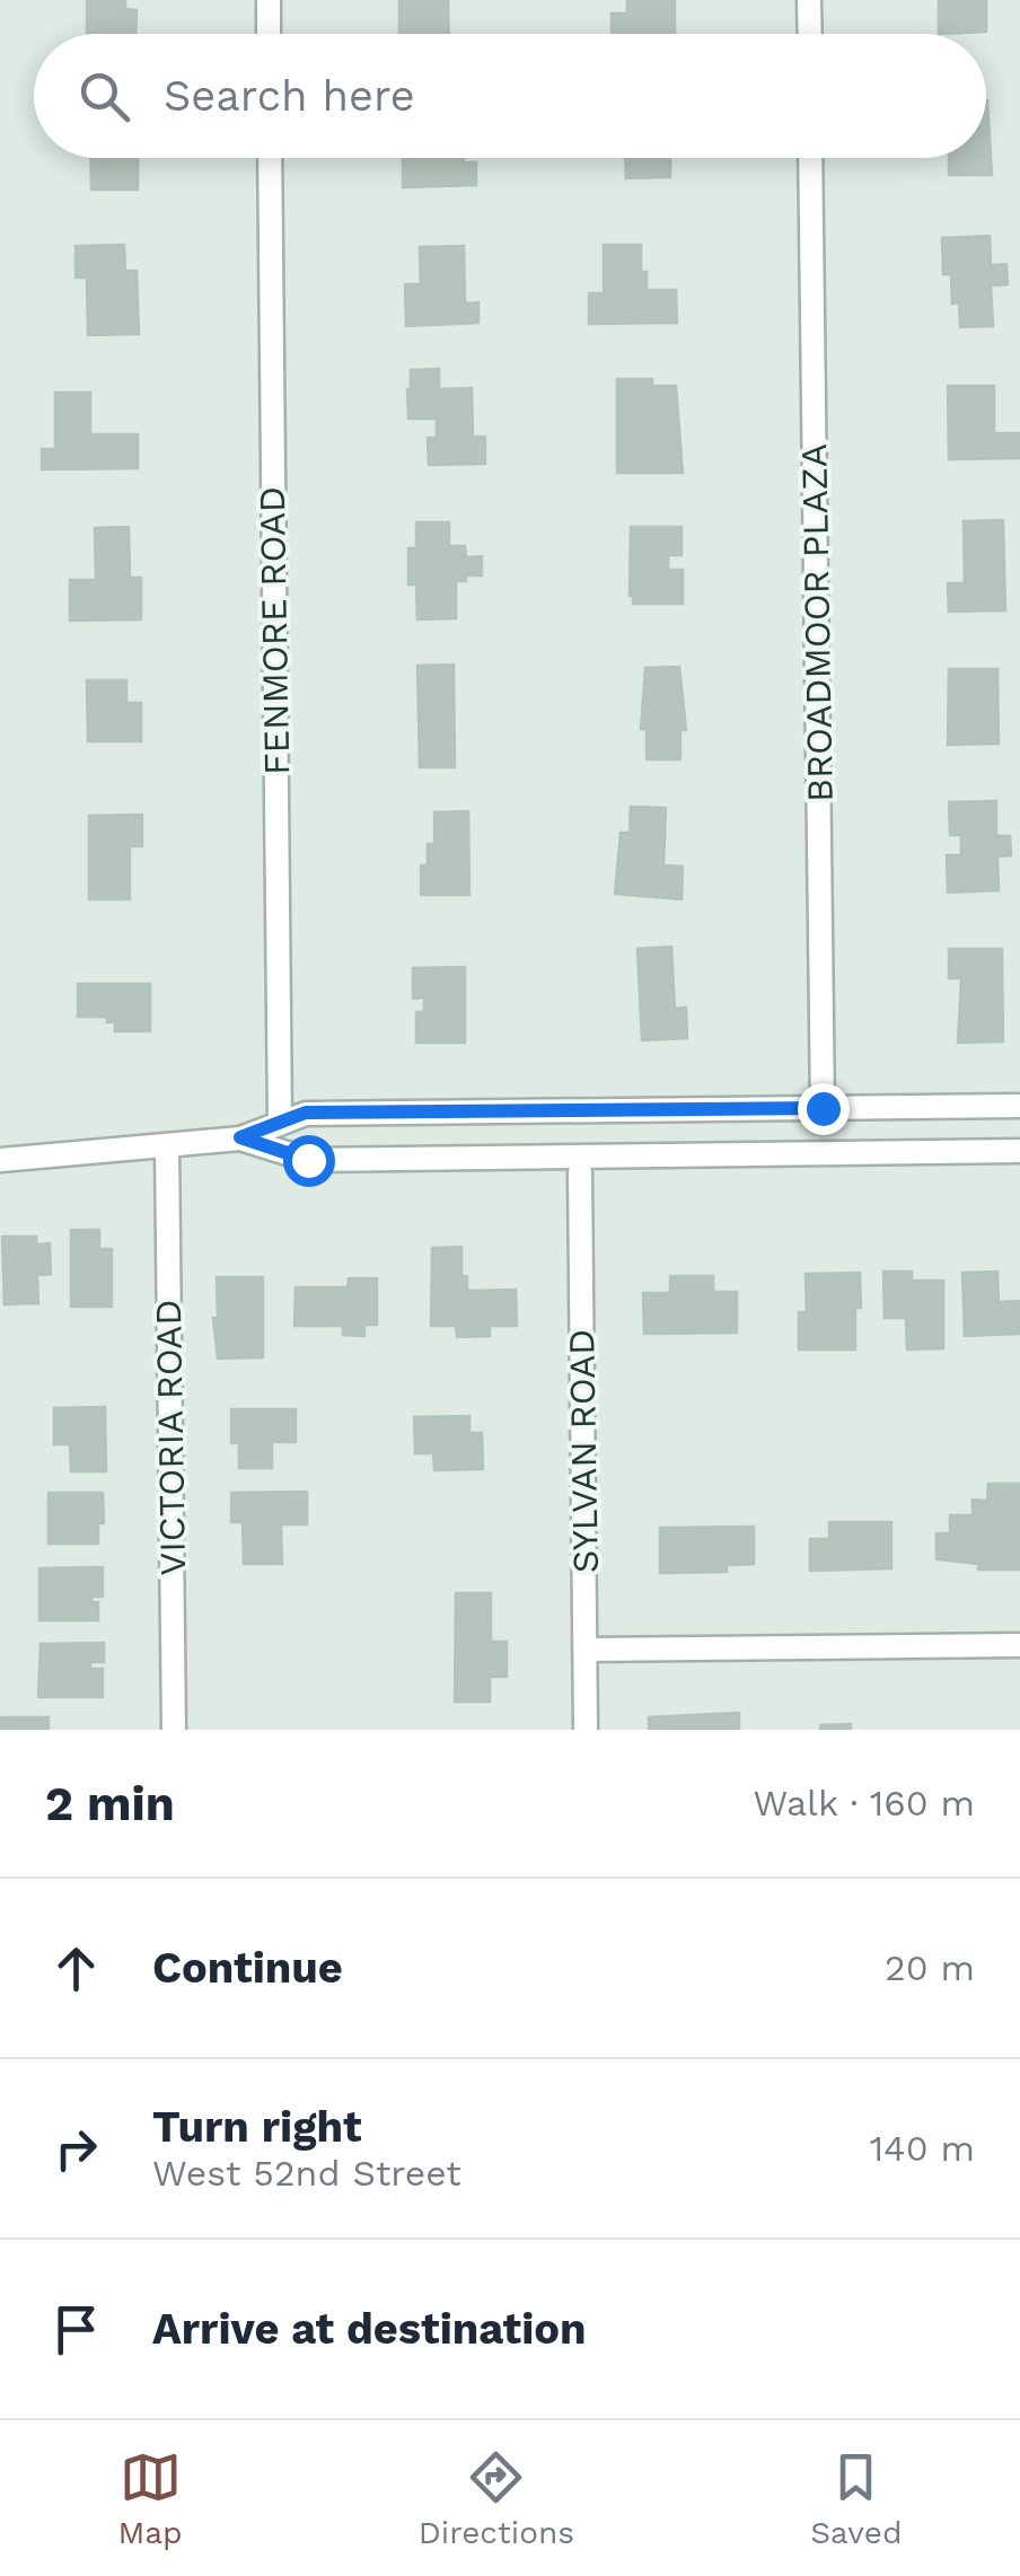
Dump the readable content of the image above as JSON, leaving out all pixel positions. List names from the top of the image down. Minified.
{"streets":{"street":["BROADMOOR PLAZA","FENMORE ROAD","VICTORIA ROAD","SYLVAN ROAD"]},"page":{"search":"Search here","heading":["2 min","Walk · 160 m"],"list":[["Continue","20 m"],["Turn right","West 52nd Street","140 m"],"Arrive at destination"],"nav":["Map","Directions","Saved"]}}
